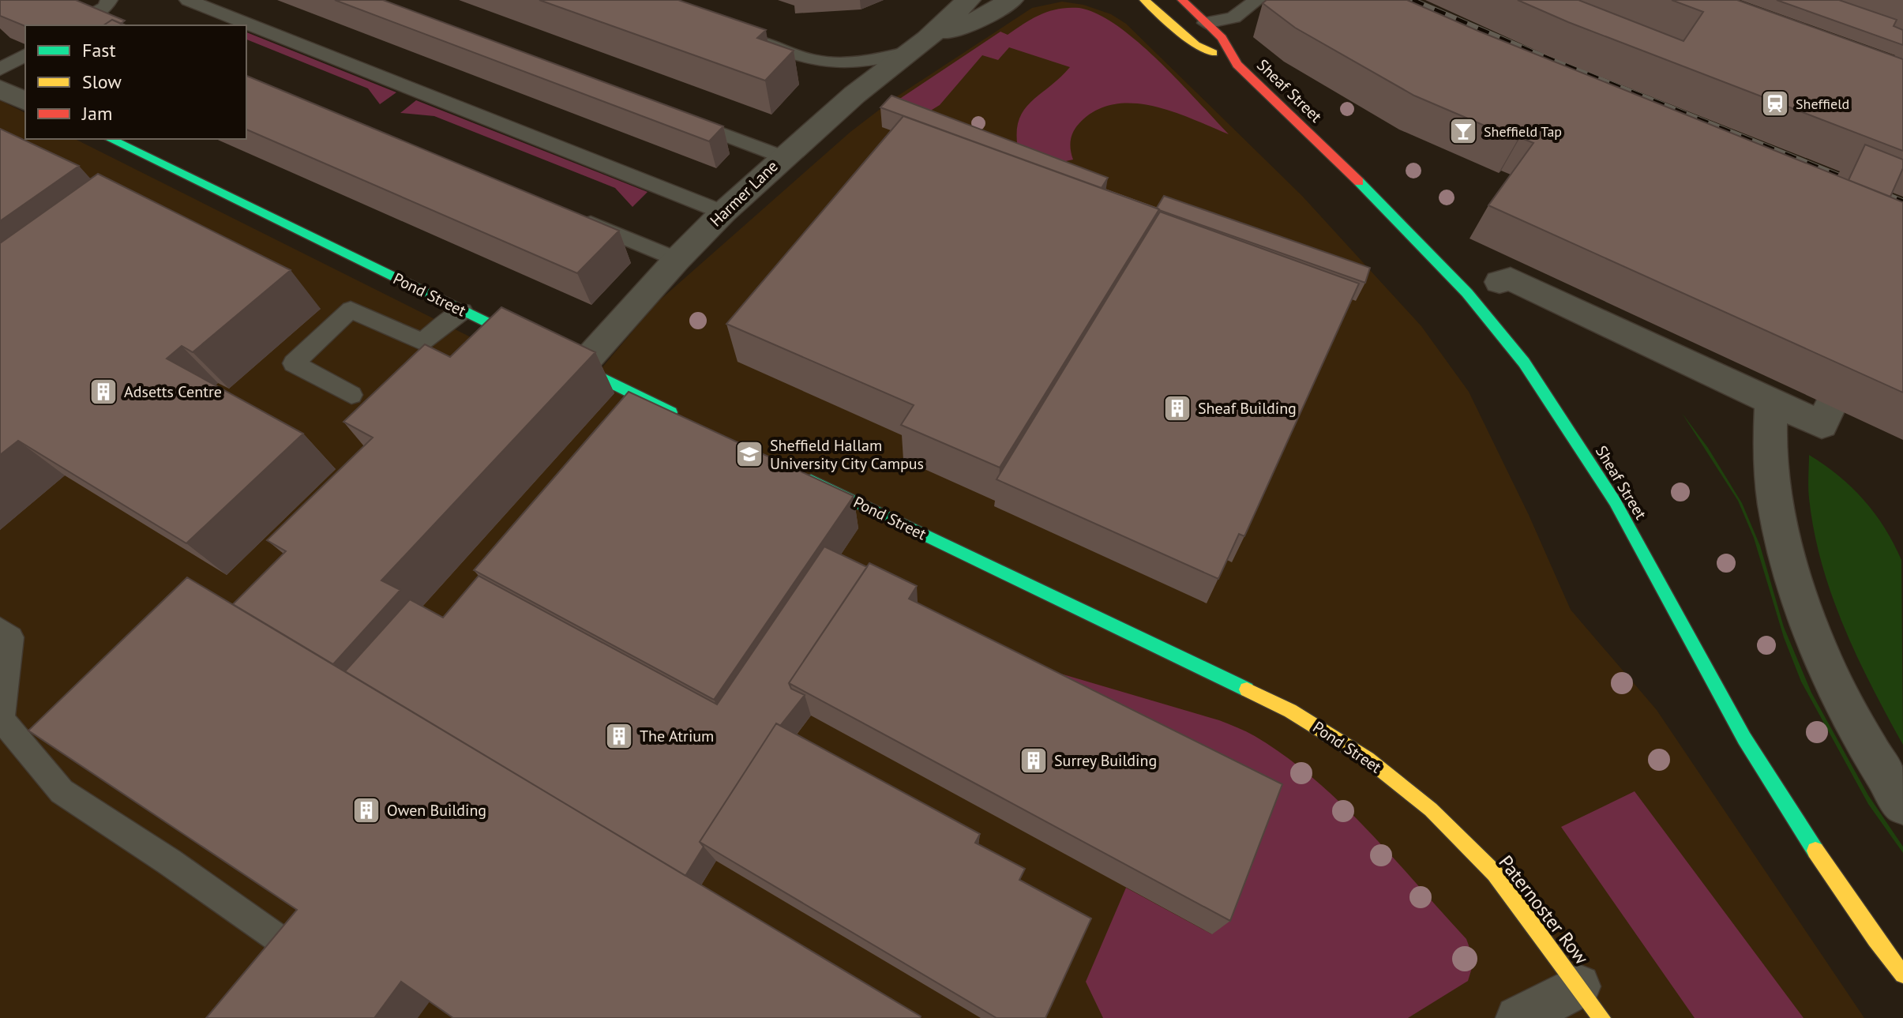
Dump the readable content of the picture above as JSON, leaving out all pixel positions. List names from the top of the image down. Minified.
{"streets":{"main road":["Sheaf Street","Pond Street","Paternoster Row"],"street":["Harmer Lane"]},"crossings":[["Harmer Lane","Pond Street"],["Pond Street","Paternoster Row"]],"places":{"station":["Sheffield"],"bar":["Sheffield Tap"],"building":["Adsetts Centre","Sheaf Building","The Atrium","Surrey Building","Owen Building"],"school or university":["Sheffield Hallam University City Campus"]},"legend":["Fast","Slow","Jam"]}
